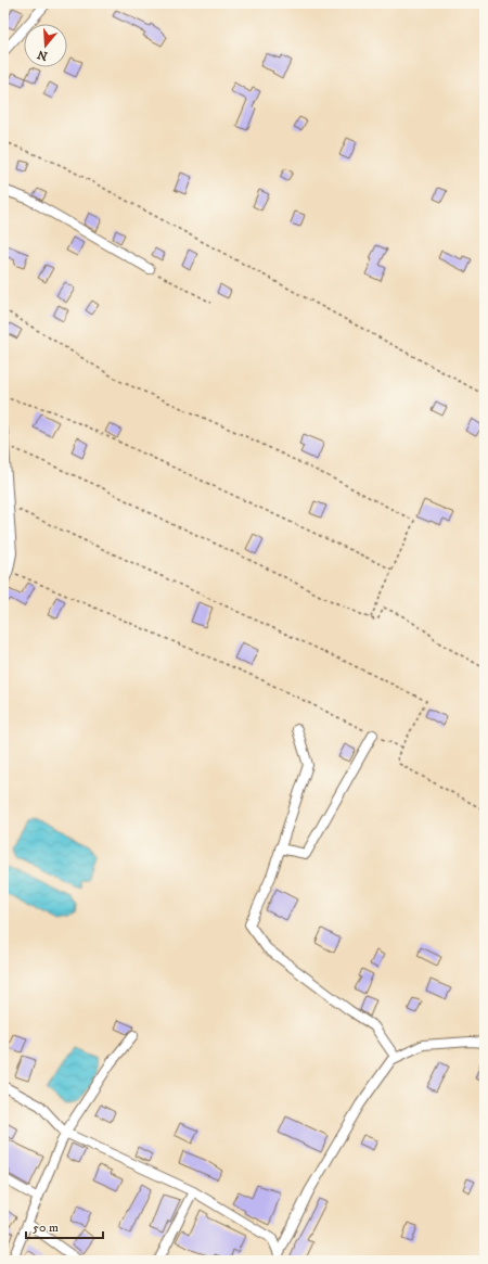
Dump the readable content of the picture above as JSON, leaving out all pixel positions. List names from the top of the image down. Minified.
{"scale_bar":"50 m","north":"bottom"}
